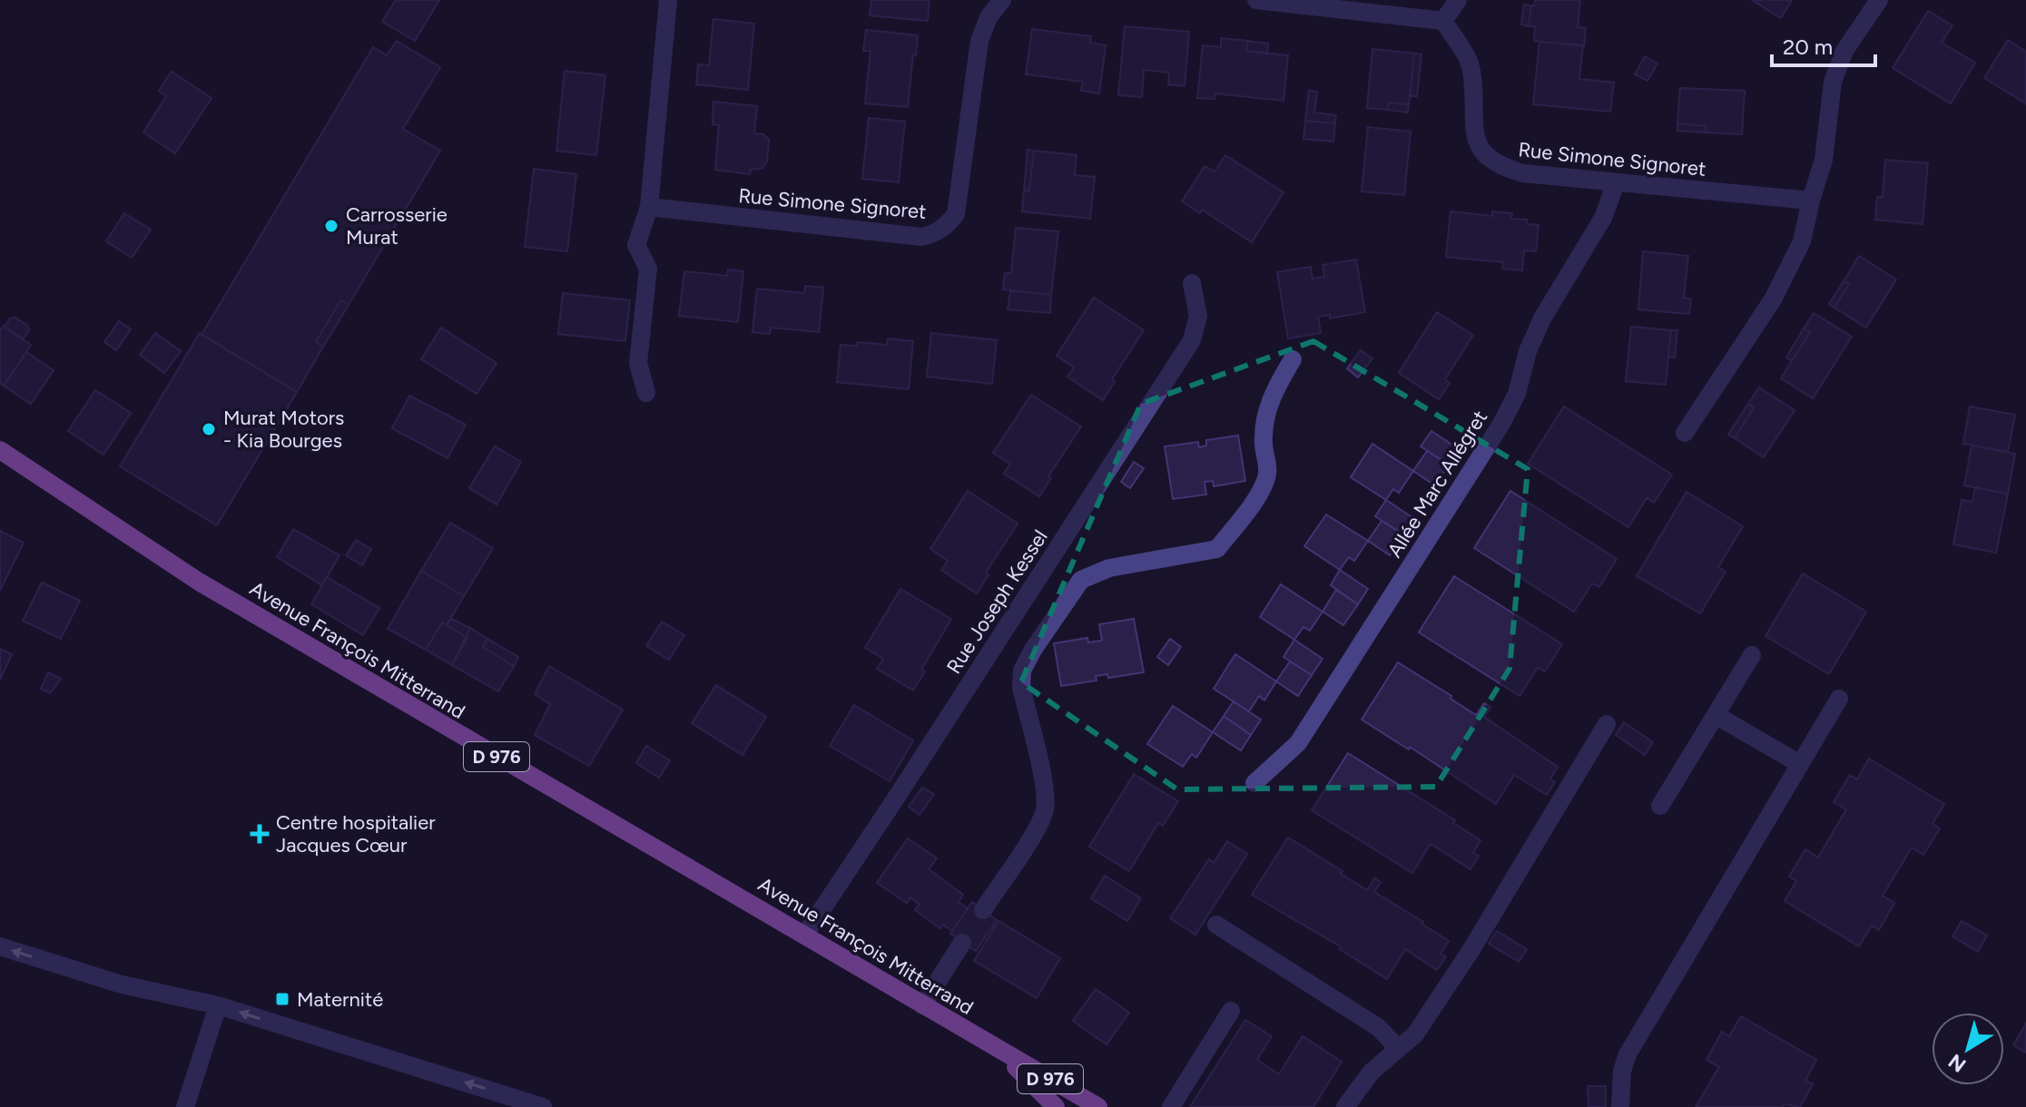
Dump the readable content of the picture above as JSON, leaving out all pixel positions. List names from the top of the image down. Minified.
{"streets":{"main road":["Avenue François Mitterrand","D 976"],"street":["Rue Simone Signoret","Allée Marc Allégret","Rue Joseph Kessel"]},"crossings":[["Rue Simone Signoret","Allée Marc Allégret"],["Rue Joseph Kessel","Avenue François Mitterrand"]],"places":{"other":["Carrosserie Murat","Murat Motors - Kia Bourges"],"health":["Centre hospitalier Jacques Cœur"],"transit":["Maternité"]},"scale_bar":"20 m","north":"bottom left"}
